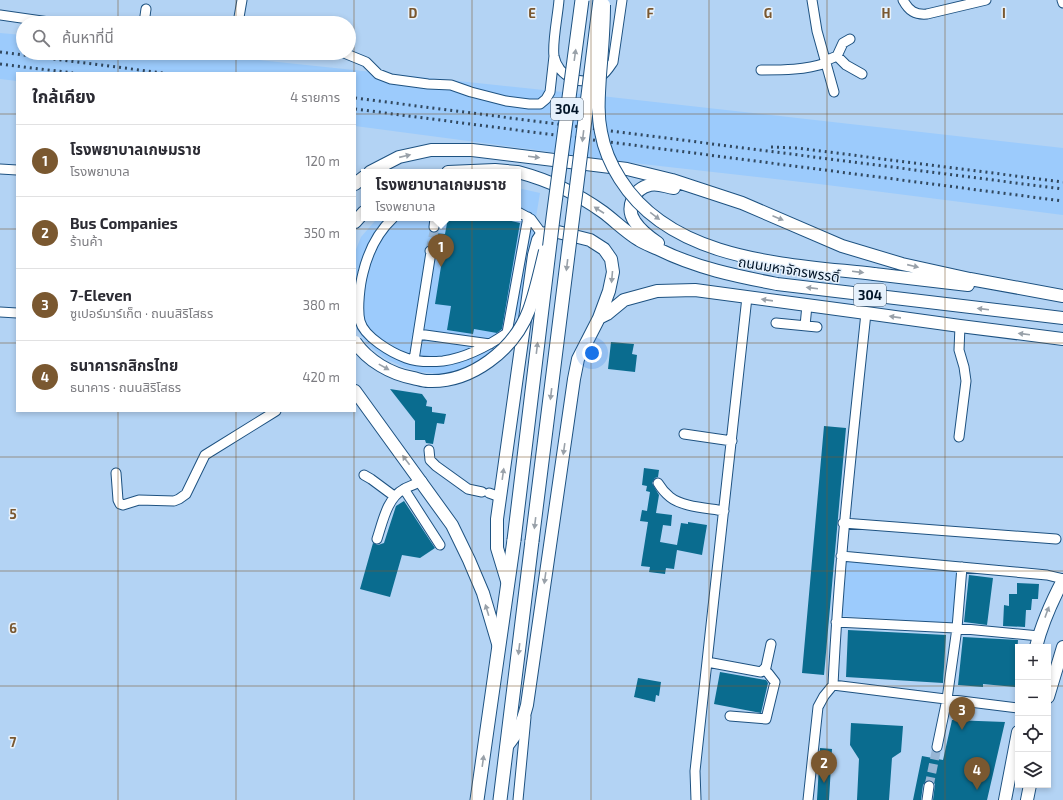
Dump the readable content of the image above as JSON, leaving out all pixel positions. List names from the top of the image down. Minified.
{"streets":{"highway":["304"],"main road":["ถนนมหาจักรพรรดิ์"]},"page":{"search":"ค้นหาที่นี่","heading":["ใกล้เคียง","4 รายการ"],"list":[{"mark":"1","name":"โรงพยาบาลเกษมราช","note":"โรงพยาบาล","value":"120 m"},{"mark":"2","name":"Bus Companies","note":"ร้านค้า","value":"350 m"},{"mark":"3","name":"7-Eleven","note":"ซูเปอร์มาร์เก็ต · ถนนสิริโสธร","value":"380 m"},{"mark":"4","name":"ธนาคารกสิกรไทย","note":"ธนาคาร · ถนนสิริโสธร","value":"420 m"}],"popup":["โรงพยาบาลเกษมราช","โรงพยาบาล"],"pins":["1","3","2","4"],"map_buttons":["+","−"]},"grid":{"columns":["D","E","F","G","H","I"],"rows":["5","6","7"]}}
